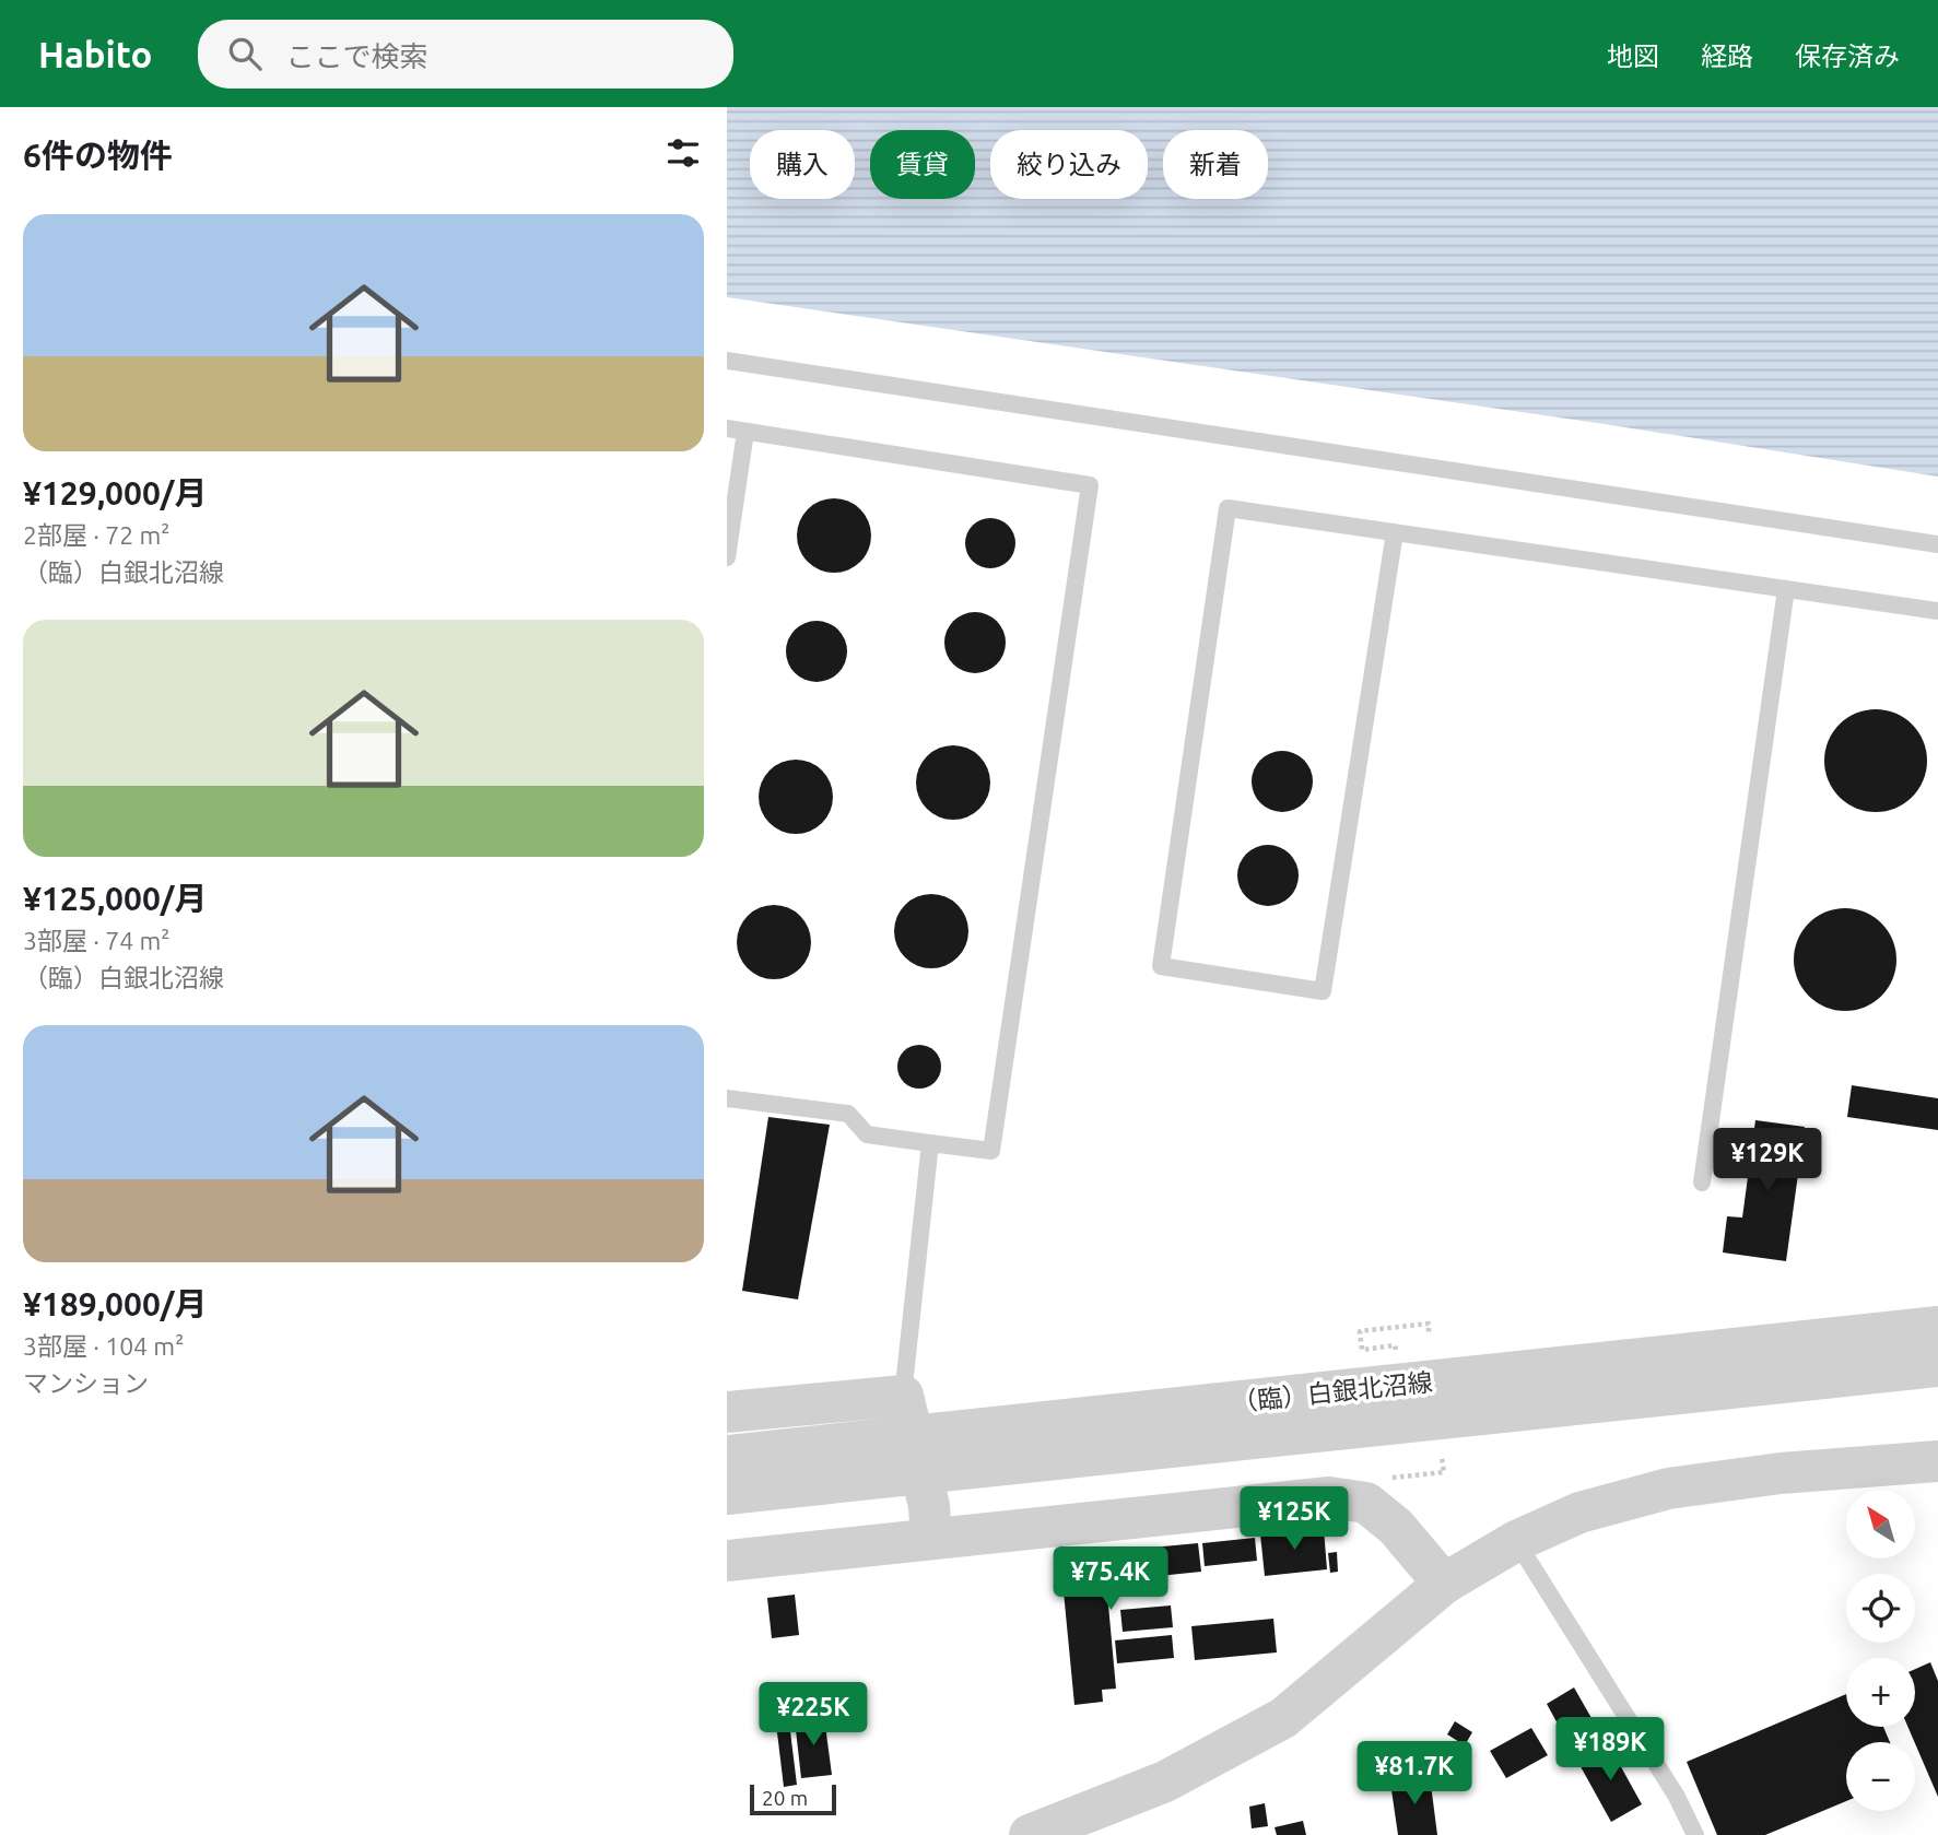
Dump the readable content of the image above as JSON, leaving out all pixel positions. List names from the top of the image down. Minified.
{"streets":{"street":["（臨）白銀北沼線"]},"scale_bar":"20 m","north":"top left","page":{"header":"Habito","search":"ここで検索","nav":["地図","経路","保存済み"],"heading":"6件の物件","chip":["購入","賃貸","絞り込み","新着"],"list":[{"name":"¥129,000/月","note":"2部屋 · 72 m² · （臨）白銀北沼線"},{"name":"¥125,000/月","note":"3部屋 · 74 m² · （臨）白銀北沼線"},{"name":"¥189,000/月","note":"3部屋 · 104 m² · マンション"}],"price":["¥129K","¥125K","¥75.4K","¥225K","¥189K","¥81.7K"],"map_buttons":["+","−"],"scale":"20 m"}}
